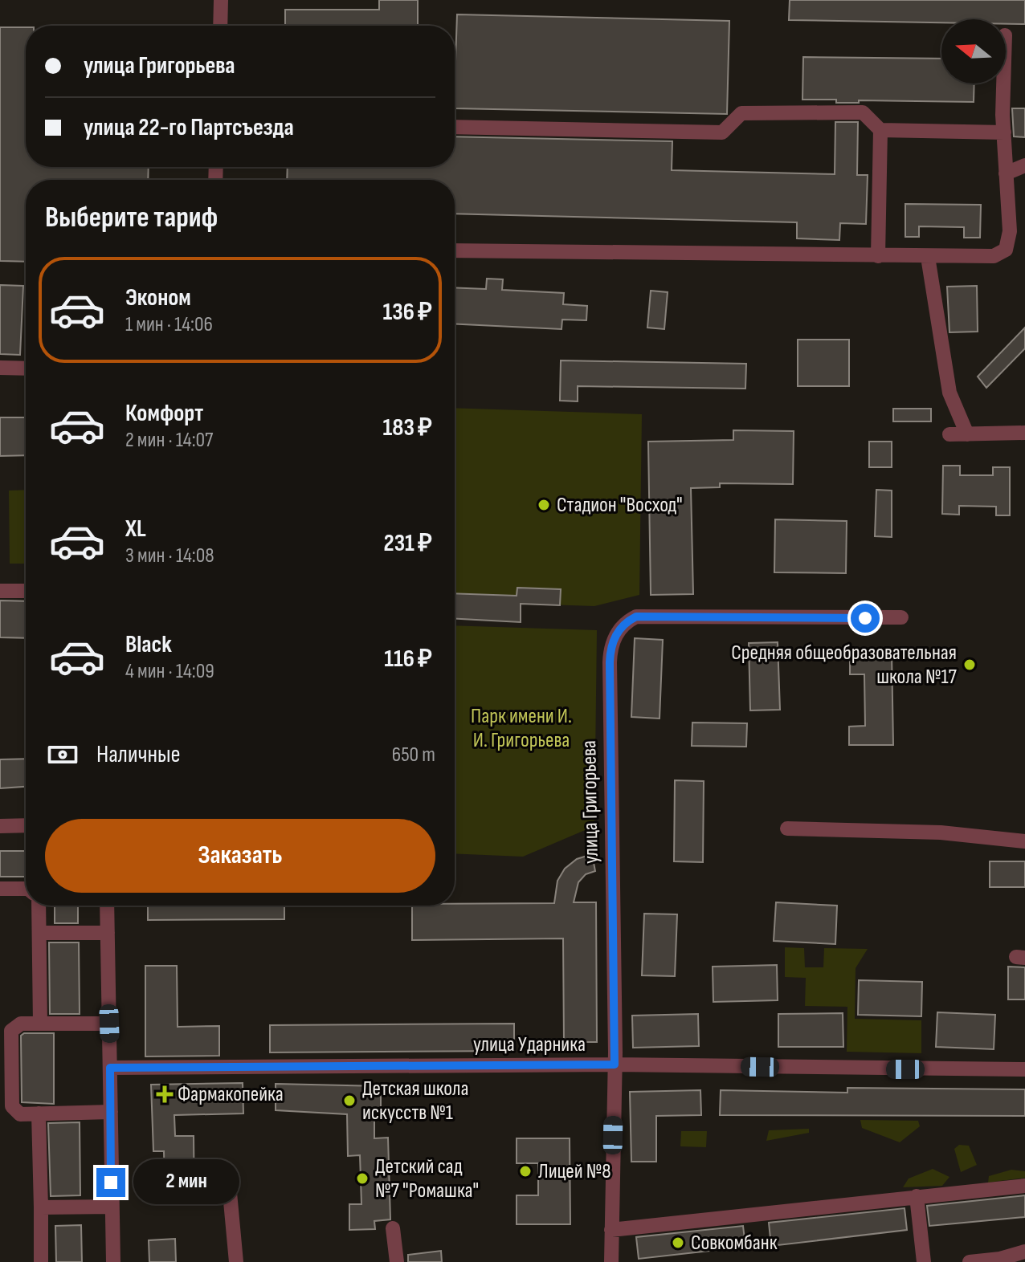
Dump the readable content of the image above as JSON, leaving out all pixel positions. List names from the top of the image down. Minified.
{"streets":{"street":["улица Григорьева","улица Ударника"]},"crossings":[["улица Григорьева","улица Ударника"]],"parks":["Парк имени И. И. Григорьева"],"places":{"other":["Стадион \"Восход\"","Средняя общеобразовательная школа №17","Детская школа искусств №1","Лицей №8","Детский сад №7 \"Ромашка\"","Совкомбанк"],"health":["Фармакопейка"]},"north":"left","page":{"banner":["улица Григорьева","улица 22-го Партсъезда"],"heading":"Выберите тариф","list":[{"name":"Эконом","note":"1 мин · 14:06","value":"136 ₽"},{"name":"Комфорт","note":"2 мин · 14:07","value":"183 ₽"},{"name":"XL","note":"3 мин · 14:08","value":"231 ₽"},{"name":"Black","note":"4 мин · 14:09","value":"116 ₽"}],"pay":["Наличные","650 m"],"buttons":"Заказать","bubble":"2 мин"}}
